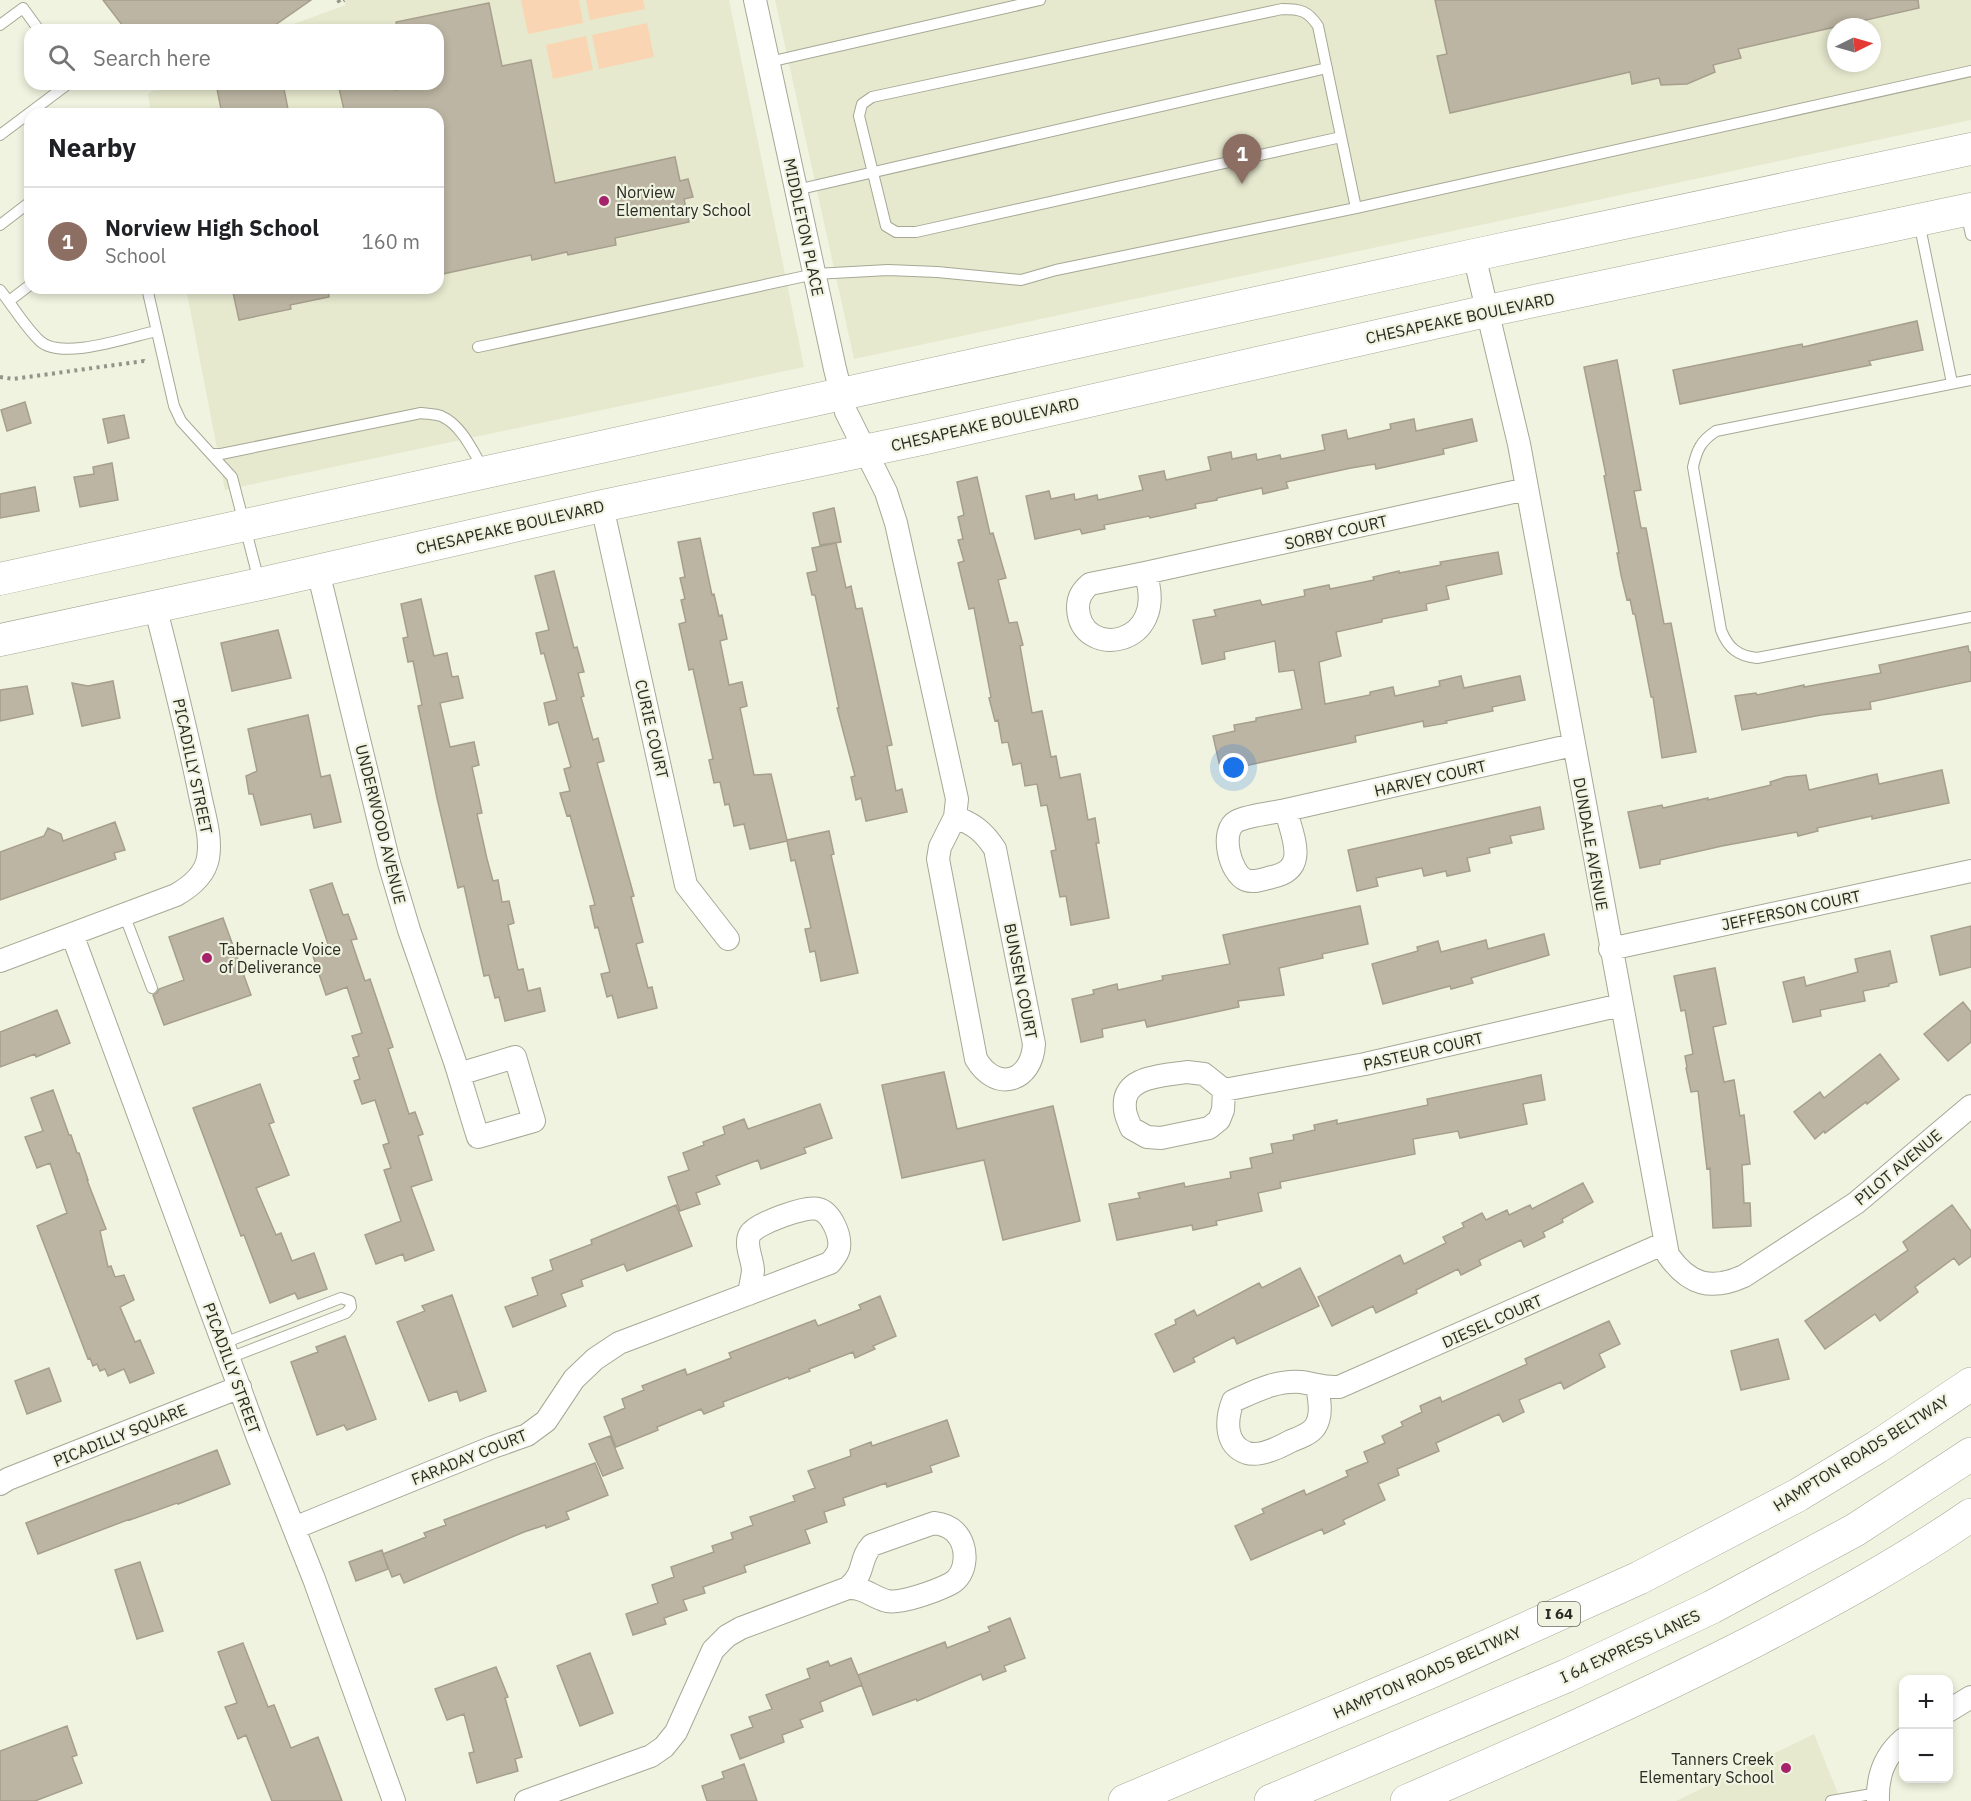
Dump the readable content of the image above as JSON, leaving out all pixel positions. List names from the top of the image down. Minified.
{"streets":{"highway":["HAMPTON ROADS BELTWAY","I 64","I 64 EXPRESS LANES"],"main road":["CHESAPEAKE BOULEVARD"],"street":["MIDDLETON PLACE","SORBY COURT","CURIE COURT","PICADILLY STREET","HARVEY COURT","UNDERWOOD AVENUE","DUNDALE AVENUE","JEFFERSON COURT","BUNSEN COURT","PASTEUR COURT","PILOT AVENUE","DIESEL COURT","PICADILLY SQUARE","FARADAY COURT"]},"crossings":[["MIDDLETON PLACE","CHESAPEAKE BOULEVARD"],["CHESAPEAKE BOULEVARD","CURIE COURT"],["CHESAPEAKE BOULEVARD","PICADILLY STREET"],["CHESAPEAKE BOULEVARD","UNDERWOOD AVENUE"],["CHESAPEAKE BOULEVARD","DUNDALE AVENUE"],["SORBY COURT","DUNDALE AVENUE"],["PICADILLY STREET","PICADILLY SQUARE"],["PICADILLY STREET","FARADAY COURT"],["HARVEY COURT","DUNDALE AVENUE"],["DUNDALE AVENUE","JEFFERSON COURT"],["DUNDALE AVENUE","PASTEUR COURT"],["DUNDALE AVENUE","PILOT AVENUE"],["DUNDALE AVENUE","DIESEL COURT"]],"places":["Norview Elementary School","Tabernacle Voice of Deliverance","Tanners Creek Elementary School"],"north":"right","page":{"search":"Search here","heading":"Nearby","pins":"1","list":[{"mark":"1","name":"Norview High School","note":"School","value":"160 m"}],"map_buttons":["+","−"]}}
